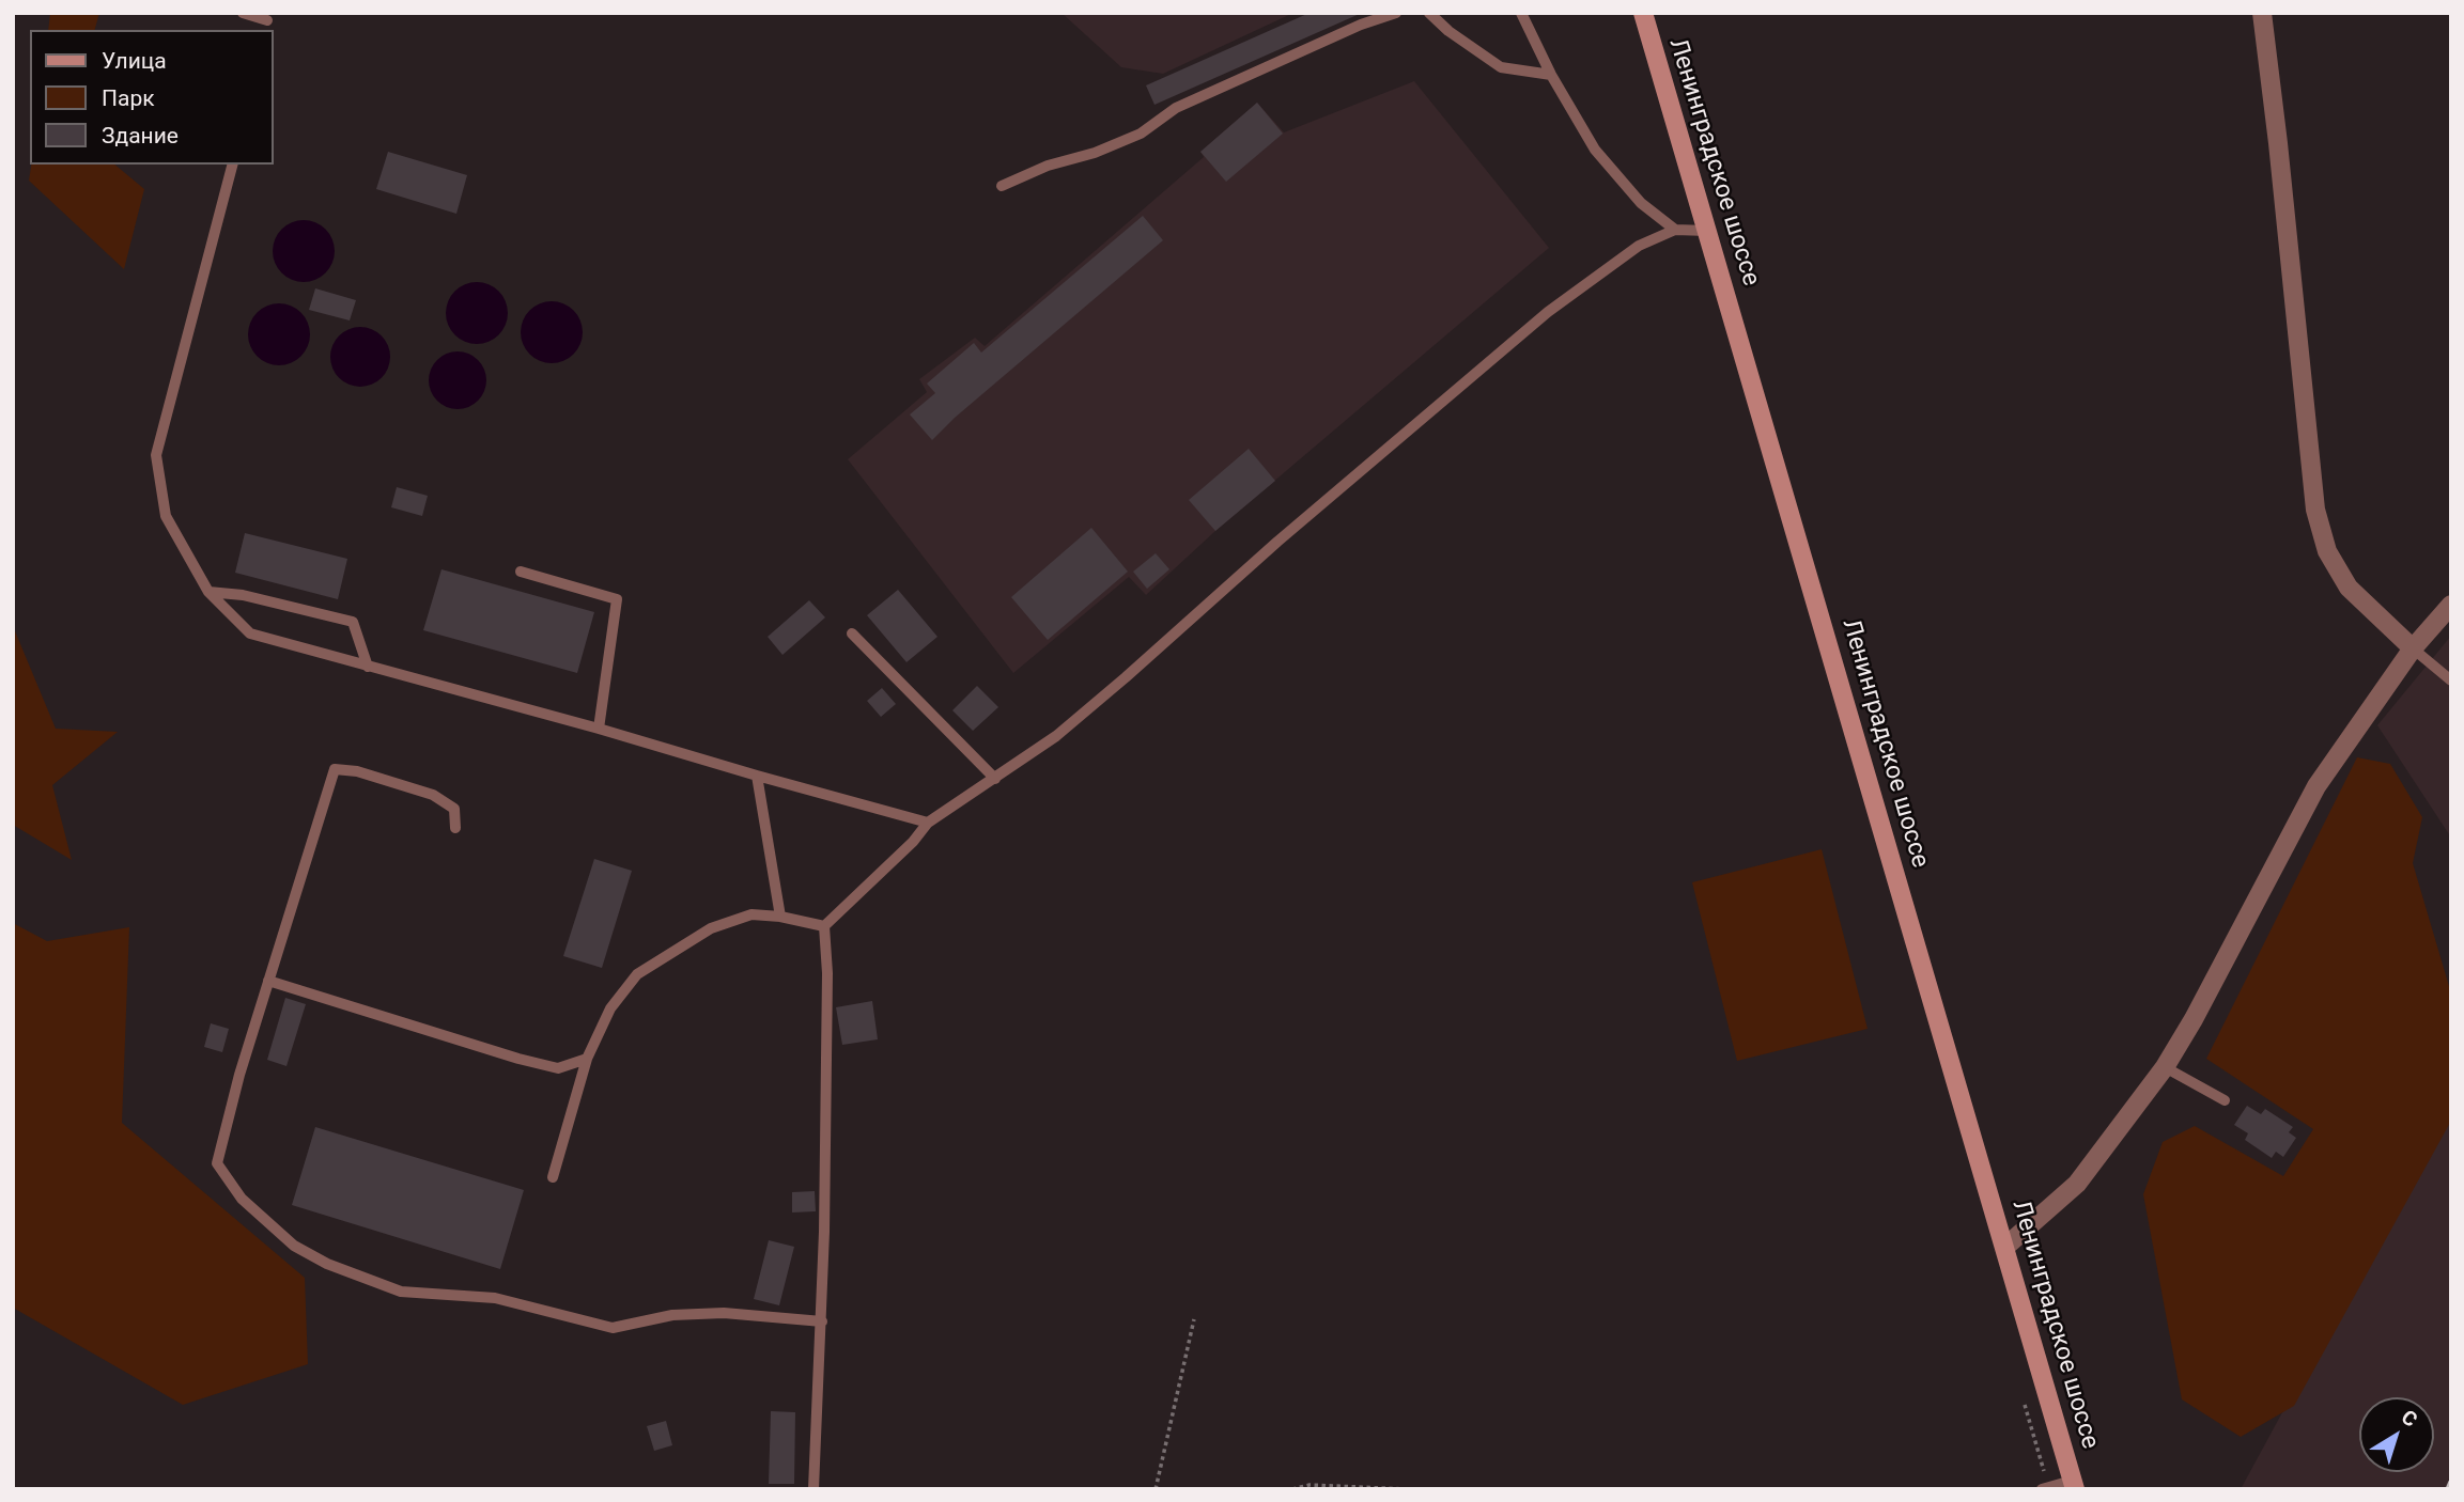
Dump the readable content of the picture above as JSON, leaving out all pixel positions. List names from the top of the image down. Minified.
{"streets":{"main road":["Ленинградское шоссе"]},"legend":["Улица","Парк","Здание"],"north":"top right"}
